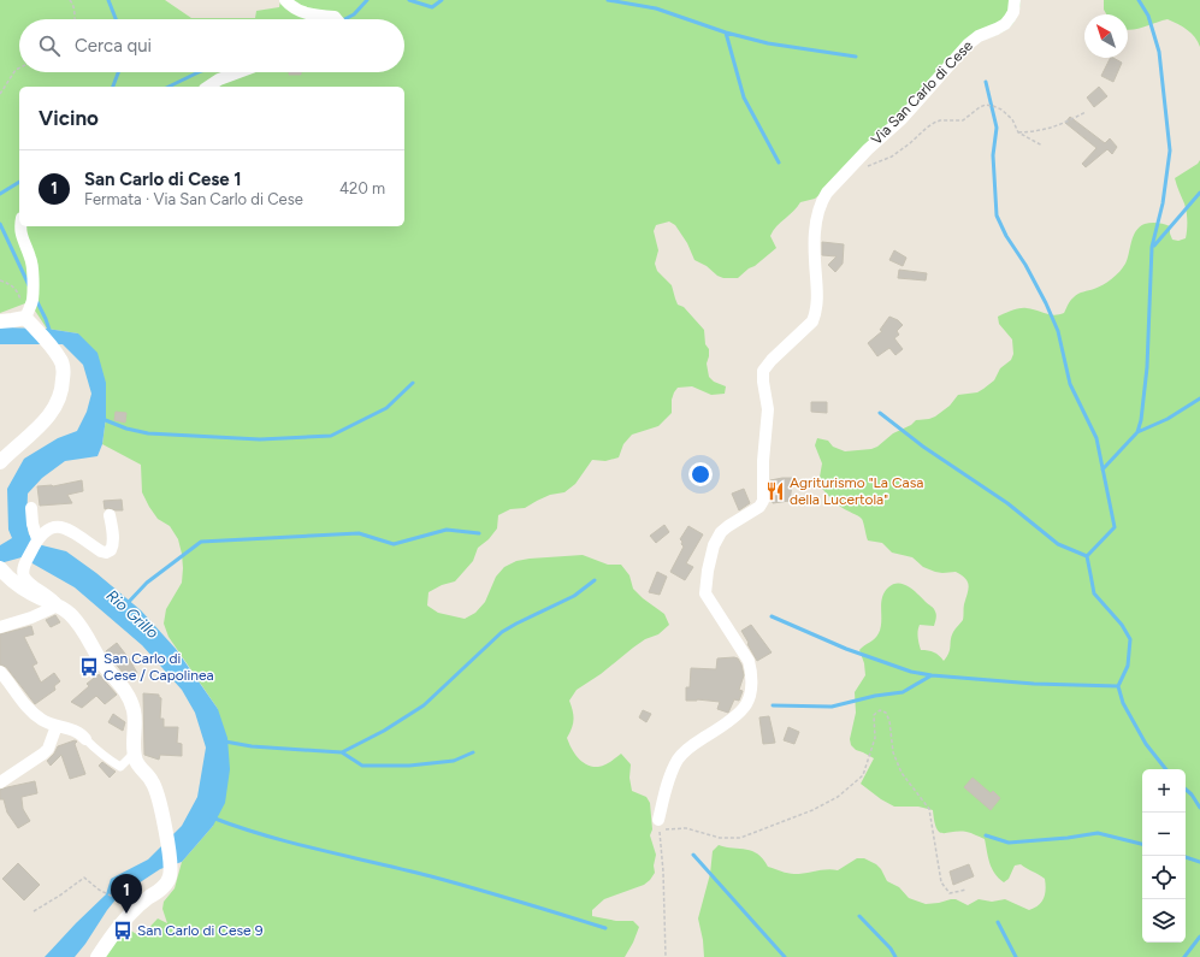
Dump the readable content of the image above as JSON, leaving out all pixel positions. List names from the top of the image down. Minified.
{"streets":{"street":["Via San Carlo di Cese"]},"water":["Rio Grillo"],"places":{"restaurant":["Agriturismo \"La Casa della Lucertola\""],"bus stop":["San Carlo di Cese / Capolinea","San Carlo di Cese 9"]},"north":"top left","page":{"search":"Cerca qui","heading":"Vicino","list":[{"mark":"1","name":"San Carlo di Cese 1","note":"Fermata · Via San Carlo di Cese","value":"420 m"}],"map_buttons":["+","−"],"pins":"1"}}
